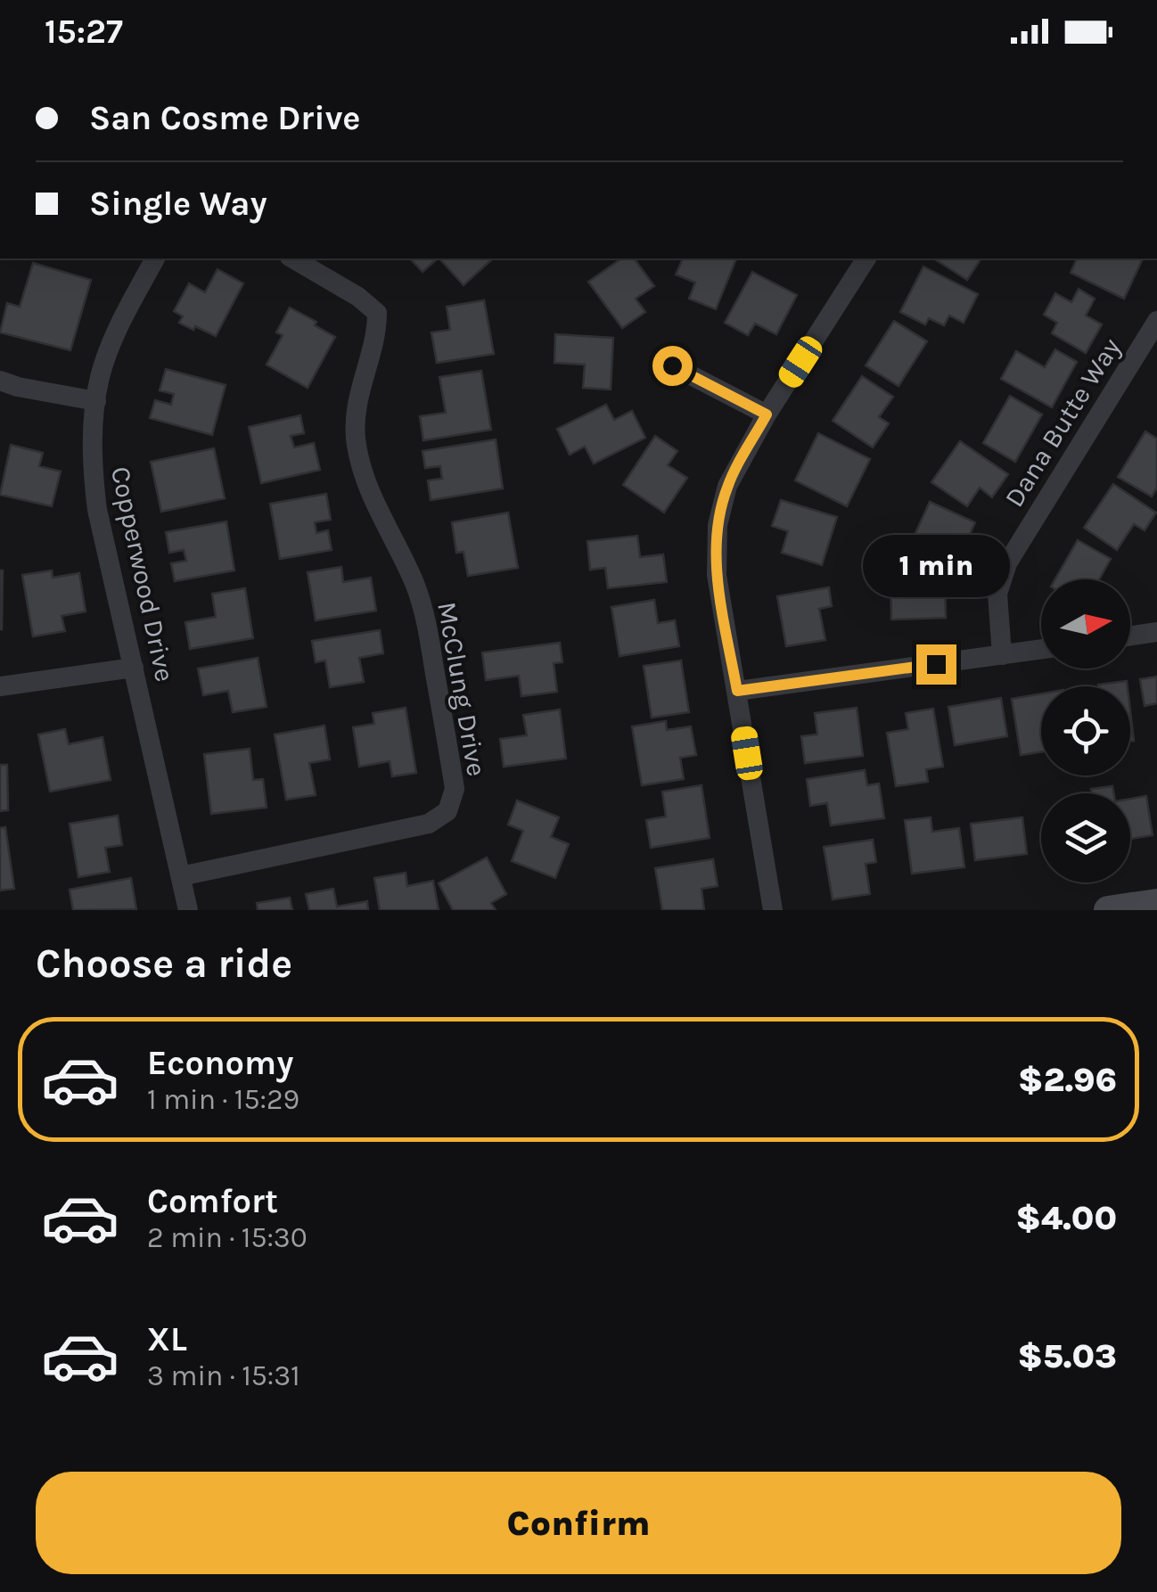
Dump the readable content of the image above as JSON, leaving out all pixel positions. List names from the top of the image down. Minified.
{"streets":{"street":["Dana Butte Way","Copperwood Drive","McClung Drive"]},"crossings":[["Copperwood Drive","McClung Drive"]],"north":"right","page":{"status":"15:27","banner":["San Cosme Drive","Single Way"],"bubble":"1 min","heading":"Choose a ride","list":[{"name":"Economy","note":"1 min · 15:29","value":"$2.96"},{"name":"Comfort","note":"2 min · 15:30","value":"$4.00"},{"name":"XL","note":"3 min · 15:31","value":"$5.03"}],"buttons":"Confirm"}}
